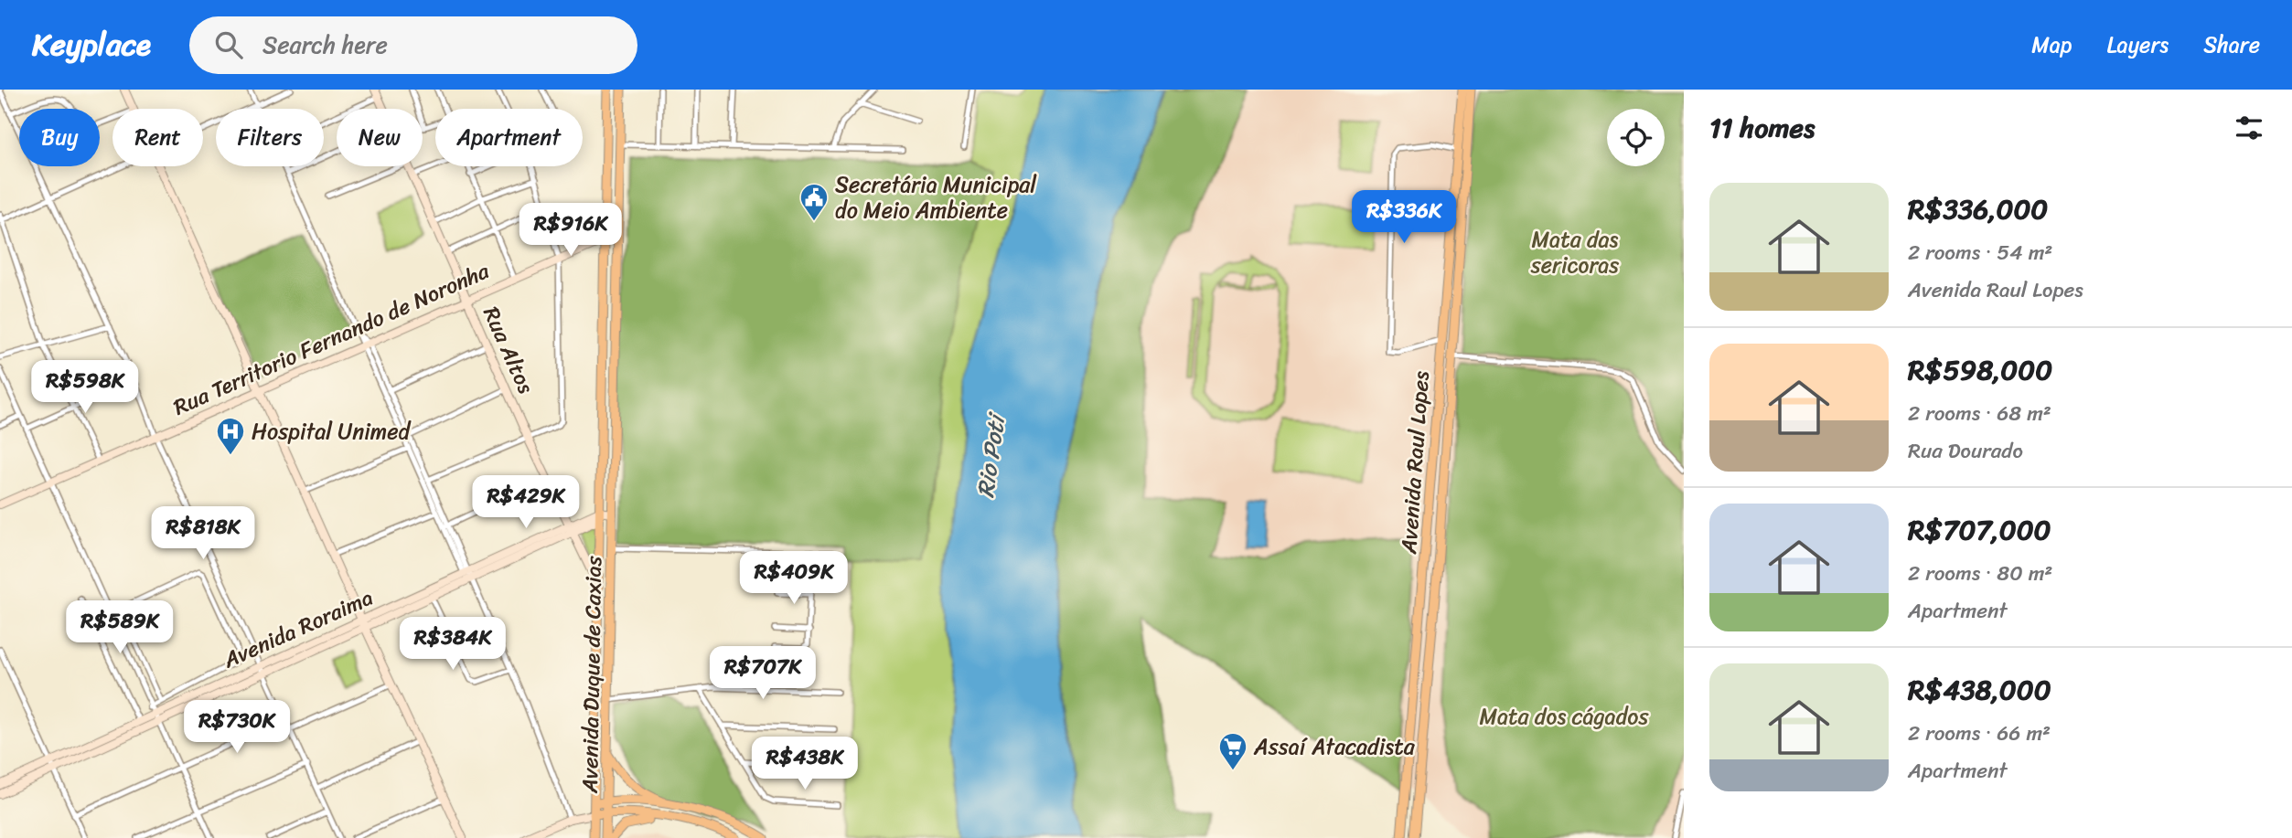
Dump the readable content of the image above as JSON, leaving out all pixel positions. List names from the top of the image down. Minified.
{"streets":{"main road":["Avenida Raul Lopes","Avenida Duque de Caxias"],"street":["Rua Territorio Fernando de Noronha","Rua Altos","Avenida Roraima"]},"crossings":[["Rua Territorio Fernando de Noronha","Rua Altos"],["Rua Territorio Fernando de Noronha","Avenida Duque de Caxias"],["Rua Altos","Avenida Roraima"],["Rua Altos","Avenida Duque de Caxias"],["Avenida Roraima","Avenida Duque de Caxias"]],"water":["Rio Poti"],"parks":["Mata das sericoras","Mata dos cágados"],"places":{"public building":["Secretária Municipal do Meio Ambiente"],"hospital":["Hospital Unimed"],"supermarket":["Assaí Atacadista"]},"page":{"header":"Keyplace","search":"Search here","nav":["Map","Layers","Share"],"heading":"11 homes","chip":["Buy","Rent","Filters","New","Apartment"],"list":[{"name":"R$336,000","note":"2 rooms · 54 m² · Avenida Raul Lopes"},{"name":"R$598,000","note":"2 rooms · 68 m² · Rua Dourado"},{"name":"R$707,000","note":"2 rooms · 80 m² · Apartment"},{"name":"R$438,000","note":"2 rooms · 66 m² · Apartment"}],"price":["R$336K","R$916K","R$598K","R$429K","R$818K","R$409K","R$589K","R$384K","R$707K","R$730K","R$438K"]}}
